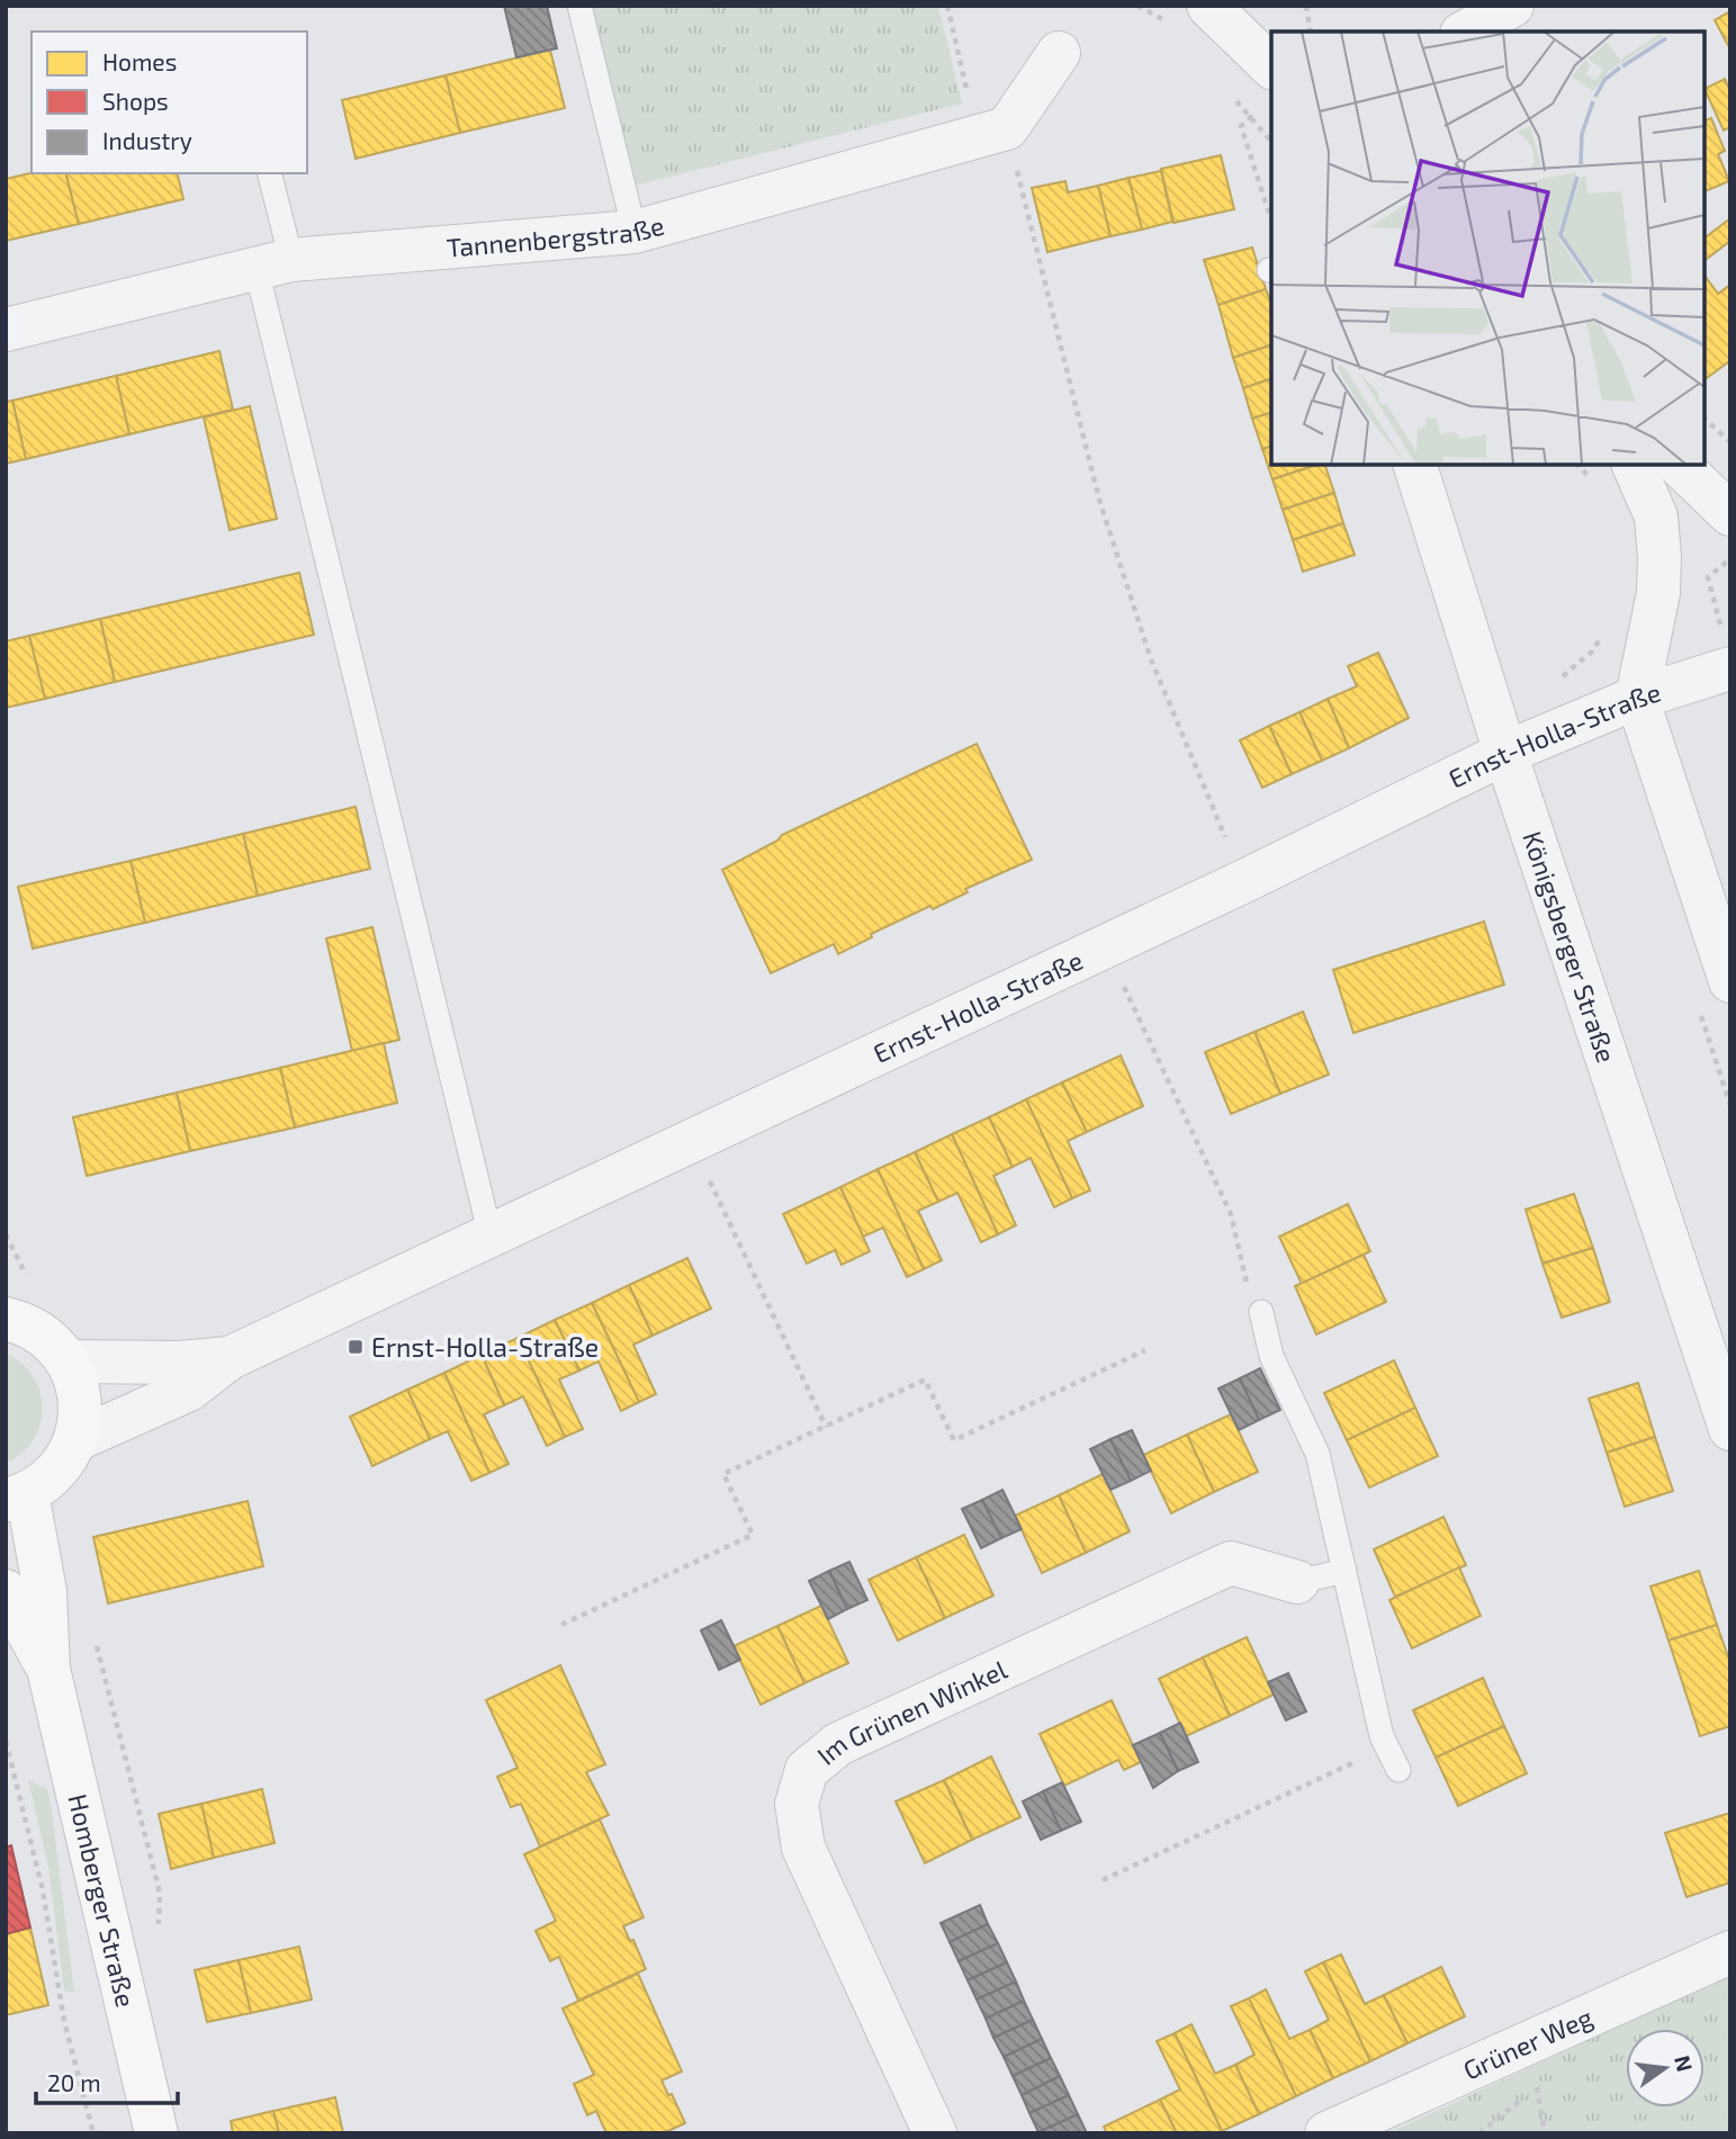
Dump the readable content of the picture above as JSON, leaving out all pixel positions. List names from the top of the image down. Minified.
{"streets":{"main road":["Homberger Straße"],"street":["Tannenbergstraße","Ernst-Holla-Straße","Königsberger Straße","Im Grünen Winkel","Grüner Weg"]},"crossings":[["Ernst-Holla-Straße","Königsberger Straße"]],"places":{"transit":["Ernst-Holla-Straße"]},"legend":["Homes","Shops","Industry"],"scale_bar":"20 m","north":"right"}
